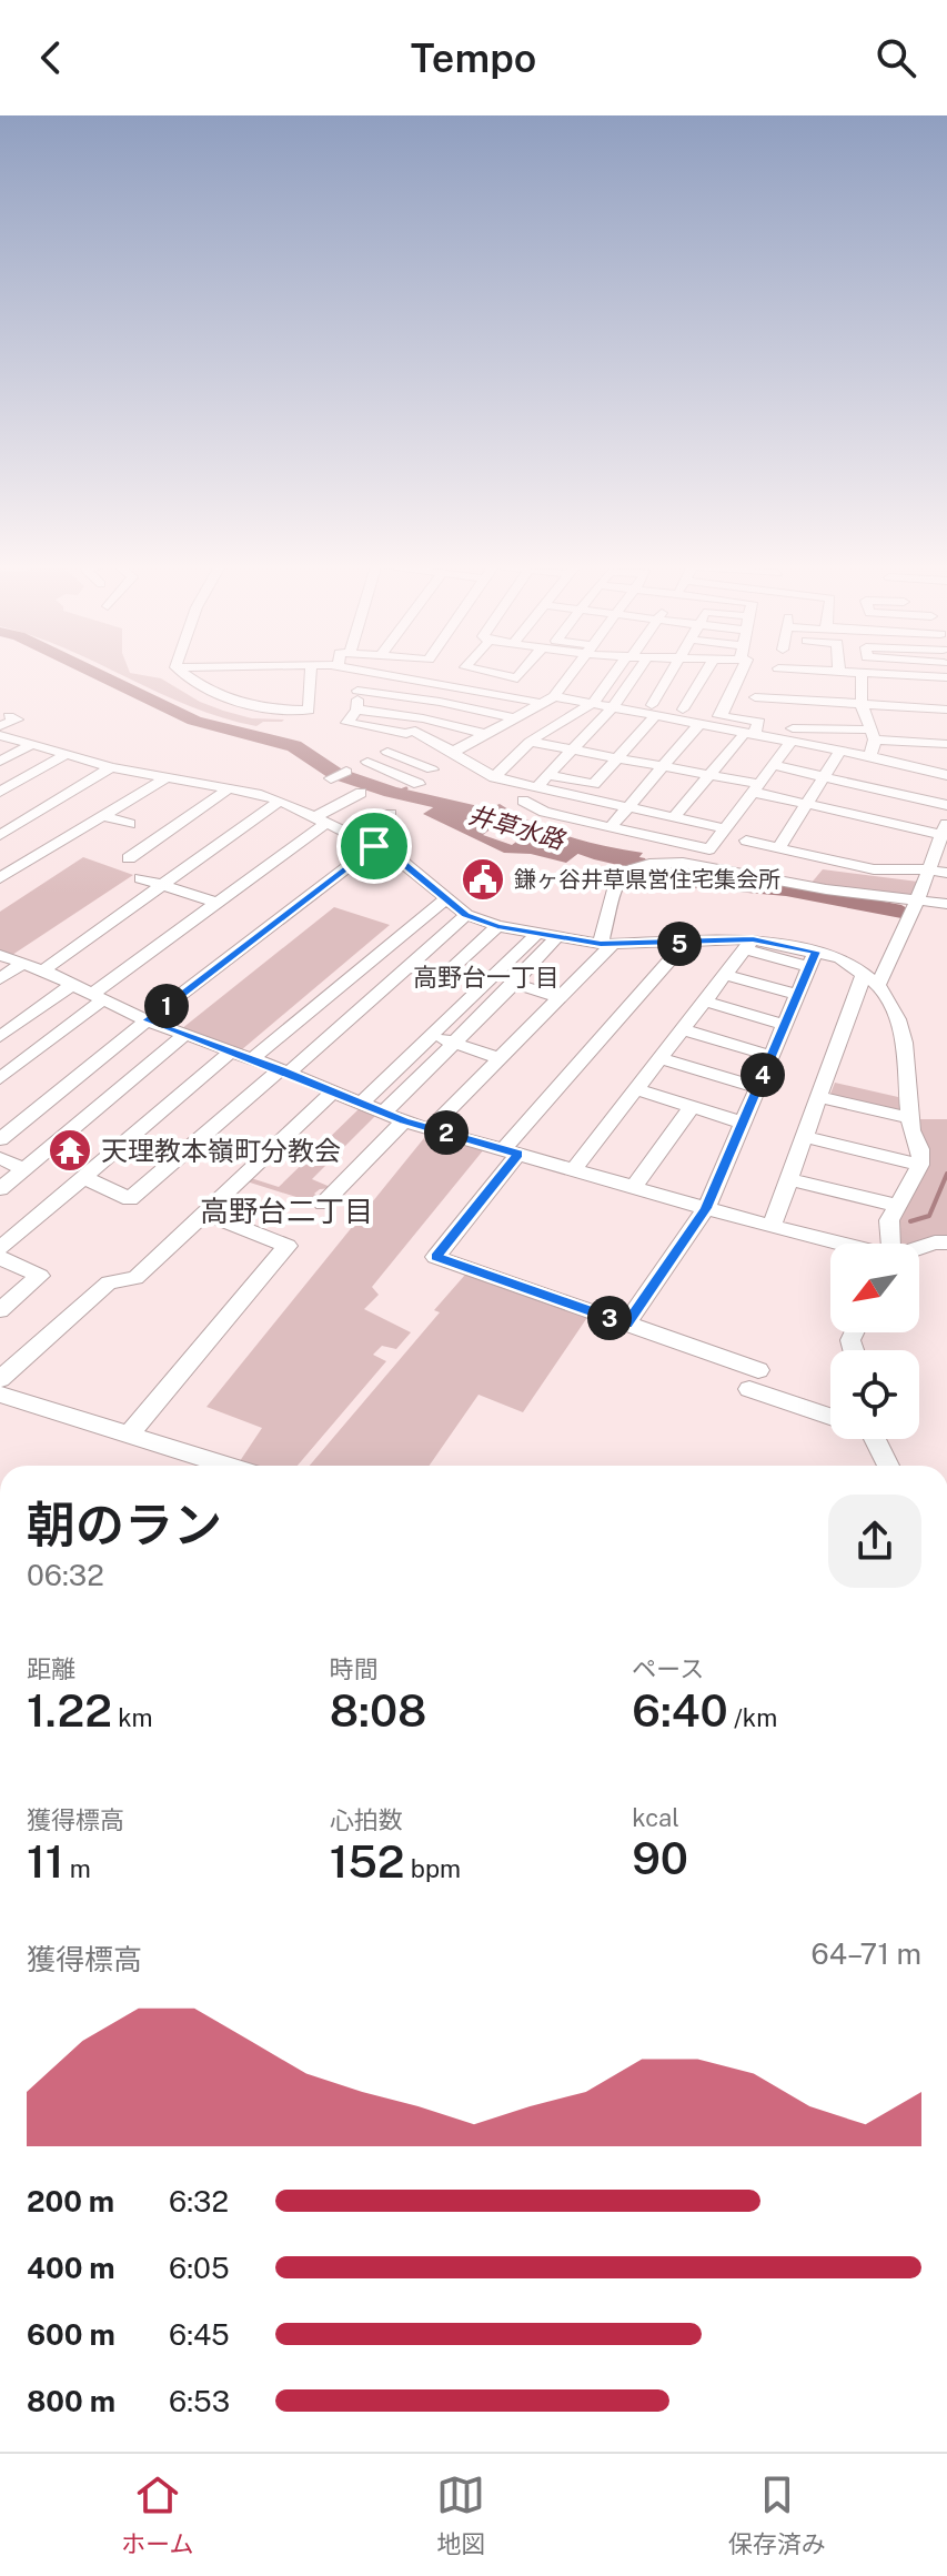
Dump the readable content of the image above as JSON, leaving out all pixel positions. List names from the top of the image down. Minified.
{"districts":["高野台一丁目","高野台二丁目"],"water":["井草水路"],"places":{"public building":["鎌ヶ谷井草県営住宅集会所"],"temple":["天理教本嶺町分教会"]},"north":"bottom left","page":{"header":"Tempo","pins":["5","1","4","2","3"],"heading":["朝のラン","06:32"],"stats":[["距離","1.22 km"],["時間","8:08"],["ペース","6:40 /km"],["獲得標高","11 m"],["心拍数","152 bpm"],["kcal","90"]],"chart":["獲得標高","64–71 m"],"list":[{"name":"200 m","note":"6:32"},{"name":"400 m","note":"6:05"},{"name":"600 m","note":"6:45"},{"name":"800 m","note":"6:53"}],"tabs":["ホーム","地図","保存済み"]}}
